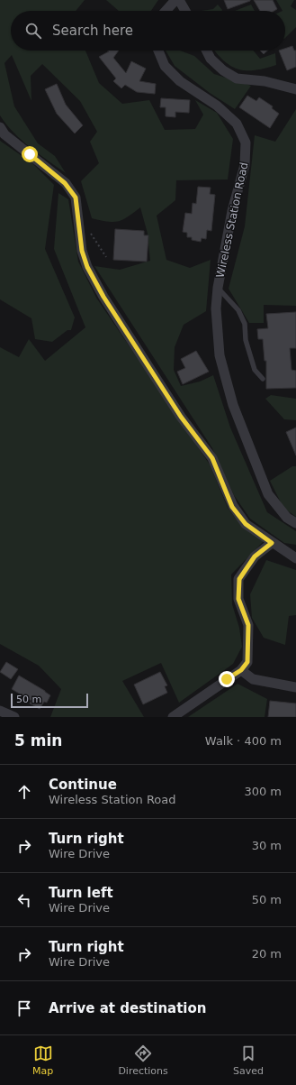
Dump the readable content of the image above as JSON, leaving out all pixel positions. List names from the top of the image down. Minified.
{"streets":{"street":["Wireless Station Road"]},"scale_bar":"50 m","page":{"search":"Search here","scale":"50 m","heading":["5 min","Walk · 400 m"],"list":[["Continue","Wireless Station Road","300 m"],["Turn right","Wire Drive","30 m"],["Turn left","Wire Drive","50 m"],["Turn right","Wire Drive","20 m"],"Arrive at destination"],"nav":["Map","Directions","Saved"]}}
